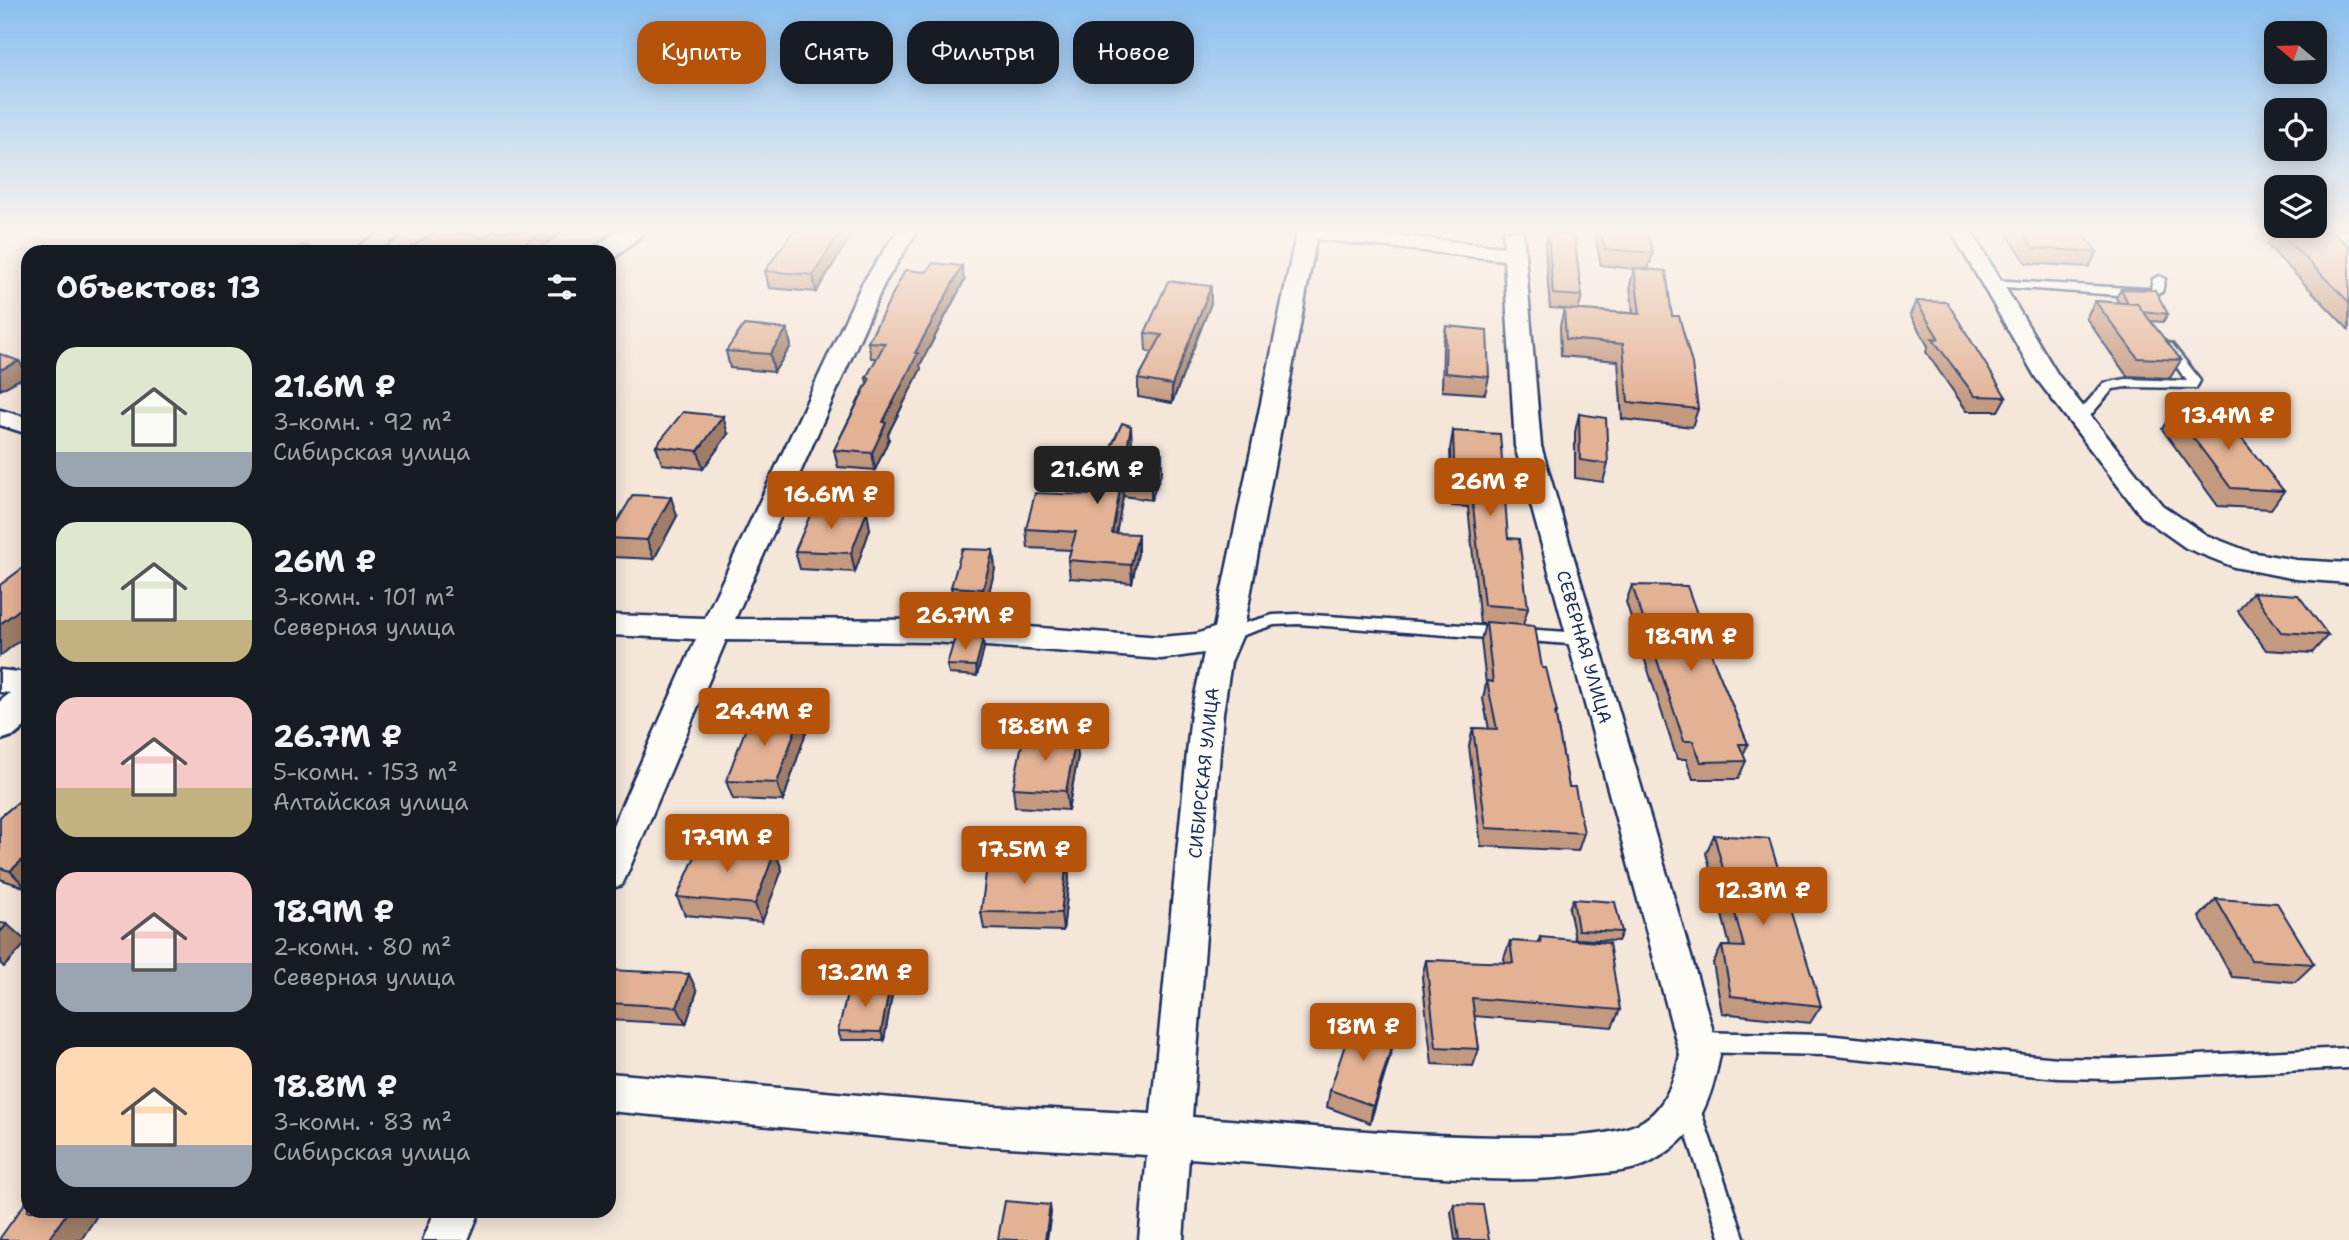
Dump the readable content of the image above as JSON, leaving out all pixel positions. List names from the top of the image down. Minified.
{"streets":{"street":["СЕВЕРНАЯ УЛИЦА","СИБИРСКАЯ УЛИЦА"]},"north":"left","page":{"chip":["Купить","Снять","Фильтры","Новое"],"heading":"Объектов: 13","list":[{"name":"21.6M ₽","note":"3-комн. · 92 m² · Сибирская улица"},{"name":"26M ₽","note":"3-комн. · 101 m² · Северная улица"},{"name":"26.7M ₽","note":"5-комн. · 153 m² · Алтайская улица"},{"name":"18.9M ₽","note":"2-комн. · 80 m² · Северная улица"},{"name":"18.8M ₽","note":"3-комн. · 83 m² · Сибирская улица"}],"price":["13.4M ₽","21.6M ₽","26M ₽","16.6M ₽","26.7M ₽","18.9M ₽","24.4M ₽","18.8M ₽","17.9M ₽","17.5M ₽","12.3M ₽","13.2M ₽","18M ₽"]}}
